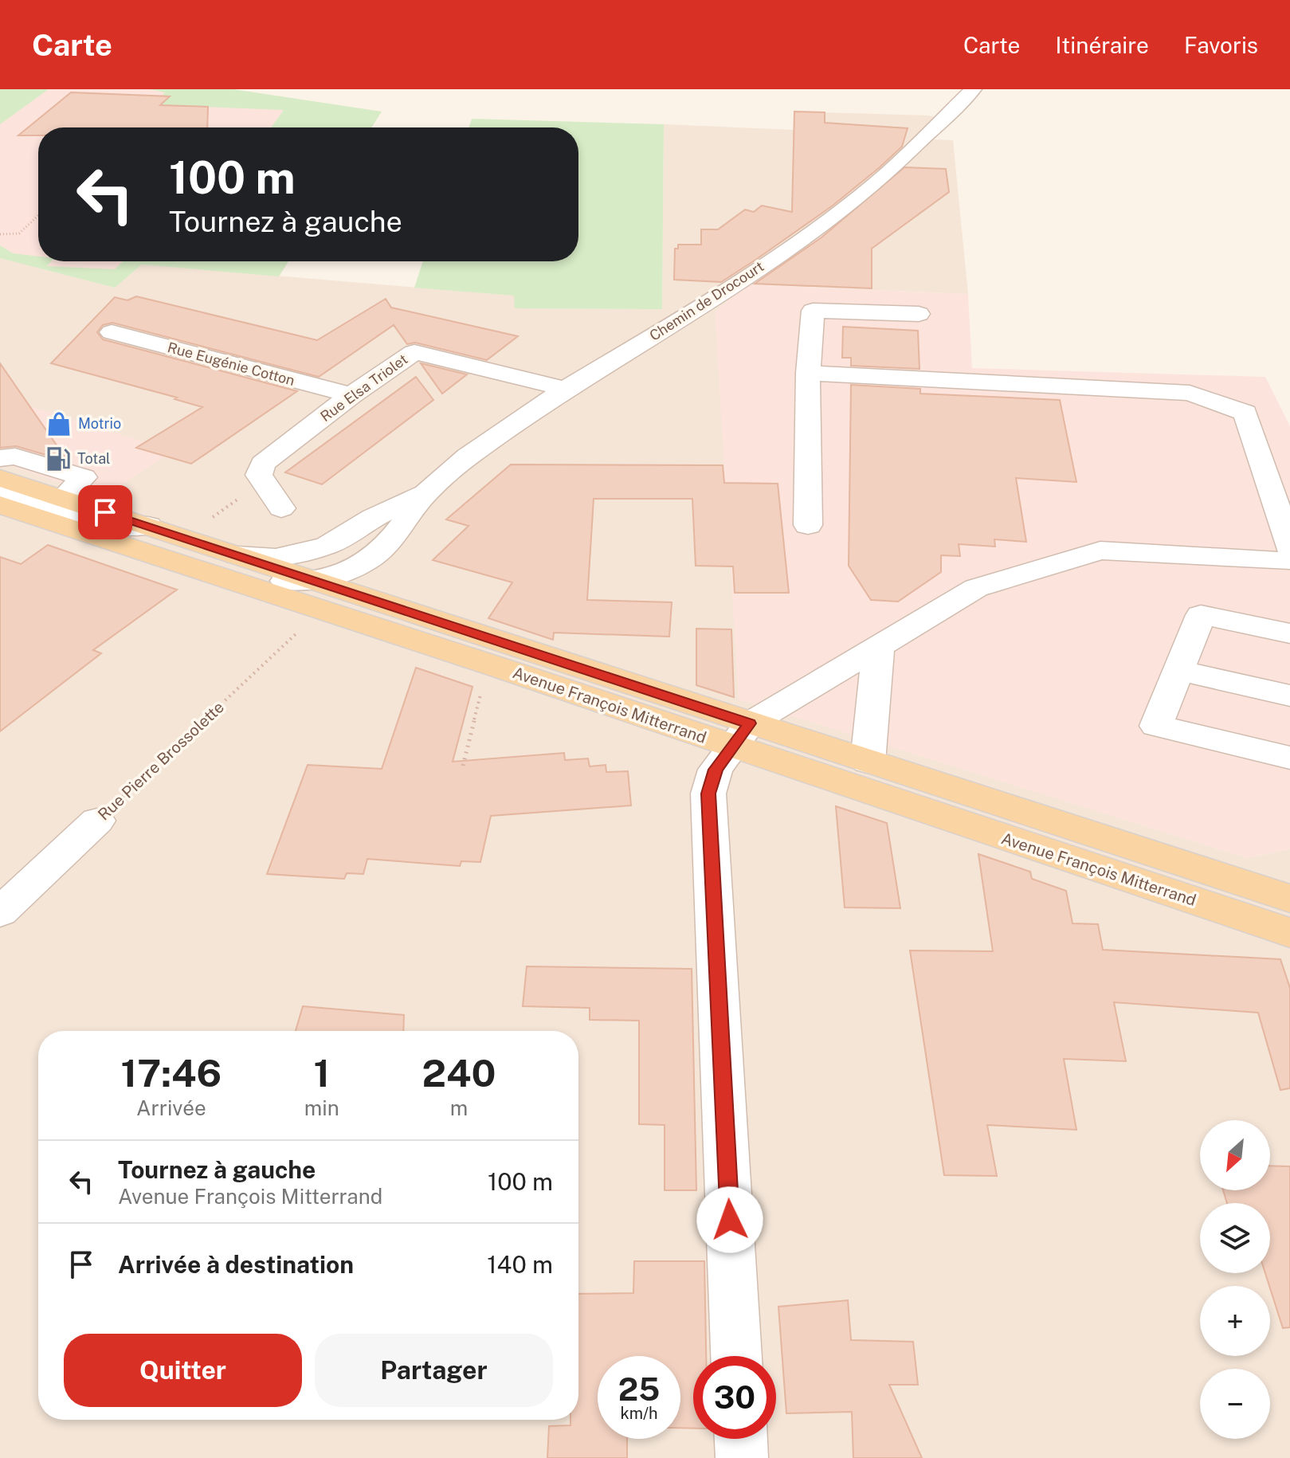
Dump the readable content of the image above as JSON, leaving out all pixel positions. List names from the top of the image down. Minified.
{"streets":{"main road":["Avenue François Mitterrand"],"street":["Chemin de Drocourt","Rue Eugénie Cotton","Rue Elsa Triolet","Rue Pierre Brossolette"]},"crossings":[["Chemin de Drocourt","Rue Elsa Triolet"],["Chemin de Drocourt","Avenue François Mitterrand"],["Chemin de Drocourt","Rue Pierre Brossolette"],["Rue Eugénie Cotton","Rue Elsa Triolet"],["Avenue François Mitterrand","Rue Pierre Brossolette"]],"places":{"shop":["Motrio"],"fuel station":["Total"]},"north":"bottom left","page":{"header":"Carte","nav":["Carte","Itinéraire","Favoris"],"turn":["100 m","Tournez à gauche"],"eta":["17:46","Arrivée","1","min","240","m"],"map_buttons":["+","−"],"list":[{"name":"Tournez à gauche","note":"Avenue François Mitterrand","value":"100 m"},{"name":"Arrivée à destination","value":"140 m"}],"buttons":["Quitter","Partager"],"speed":"25 km/h","limit":"30"}}
